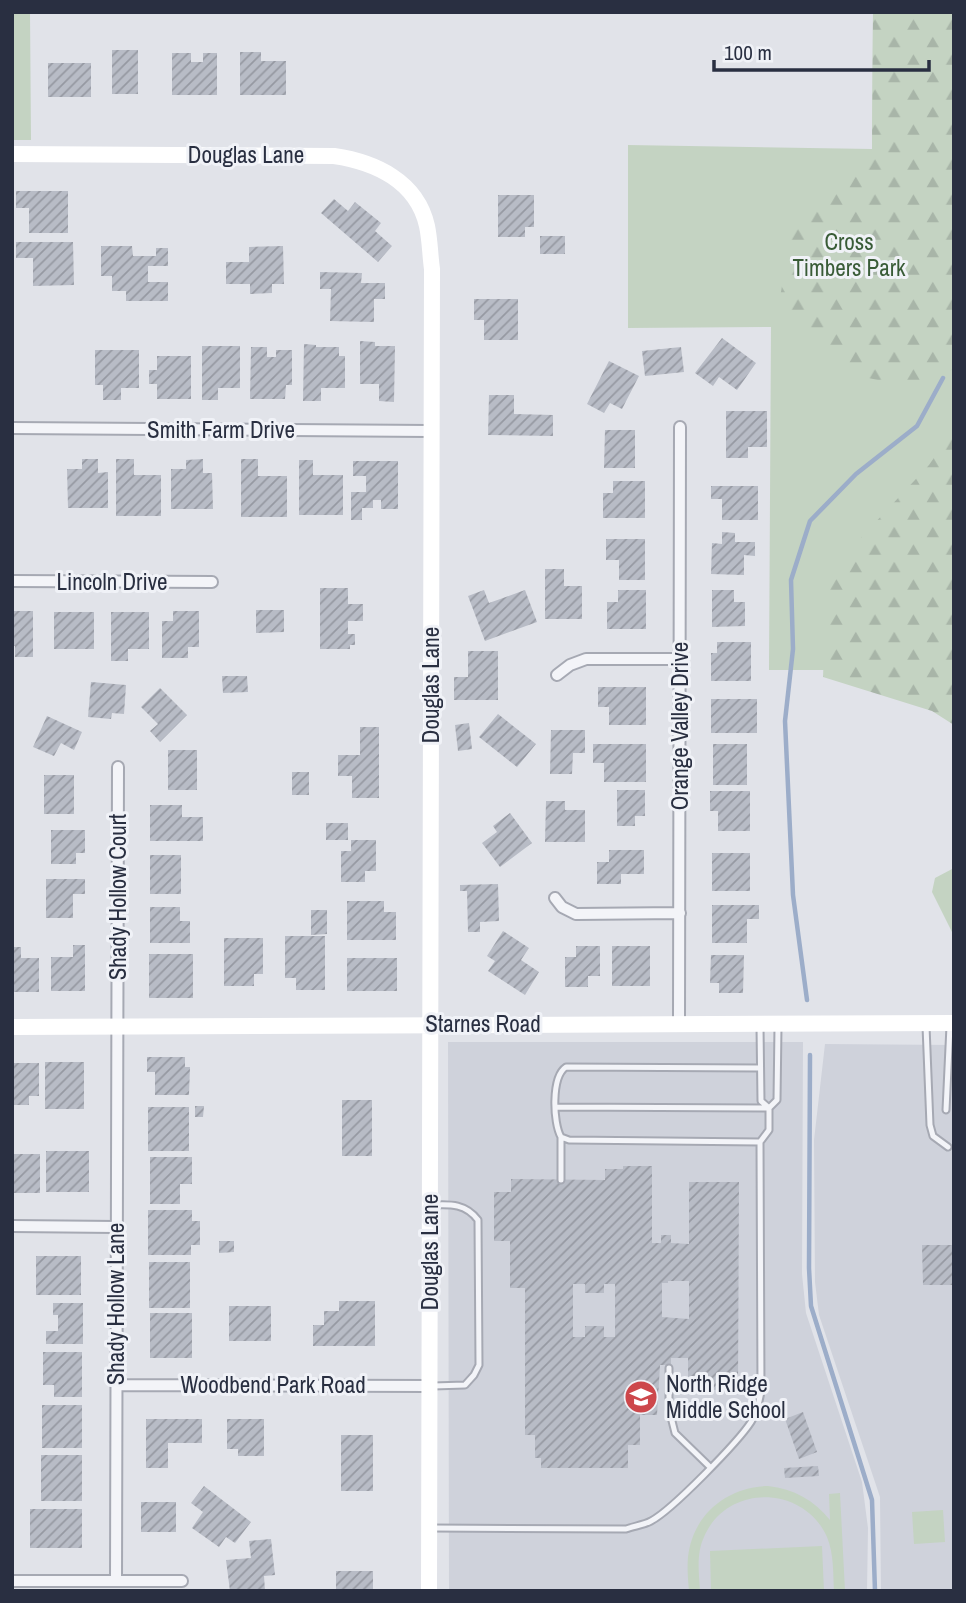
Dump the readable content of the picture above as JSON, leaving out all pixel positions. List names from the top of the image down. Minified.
{"streets":{"street":["Douglas Lane","Smith Farm Drive","Lincoln Drive","Orange Valley Drive","Shady Hollow Court","Starnes Road","Shady Hollow Lane","Woodbend Park Road"]},"crossings":[["Douglas Lane","Smith Farm Drive"],["Douglas Lane","Starnes Road"],["Douglas Lane","Woodbend Park Road"],["Orange Valley Drive","Starnes Road"],["Shady Hollow Court","Starnes Road"],["Shady Hollow Court","Shady Hollow Lane"],["Starnes Road","Shady Hollow Lane"],["Shady Hollow Lane","Woodbend Park Road"]],"parks":["Cross Timbers Park"],"places":{"school or university":["North Ridge Middle School"]},"scale_bar":"100 m"}
